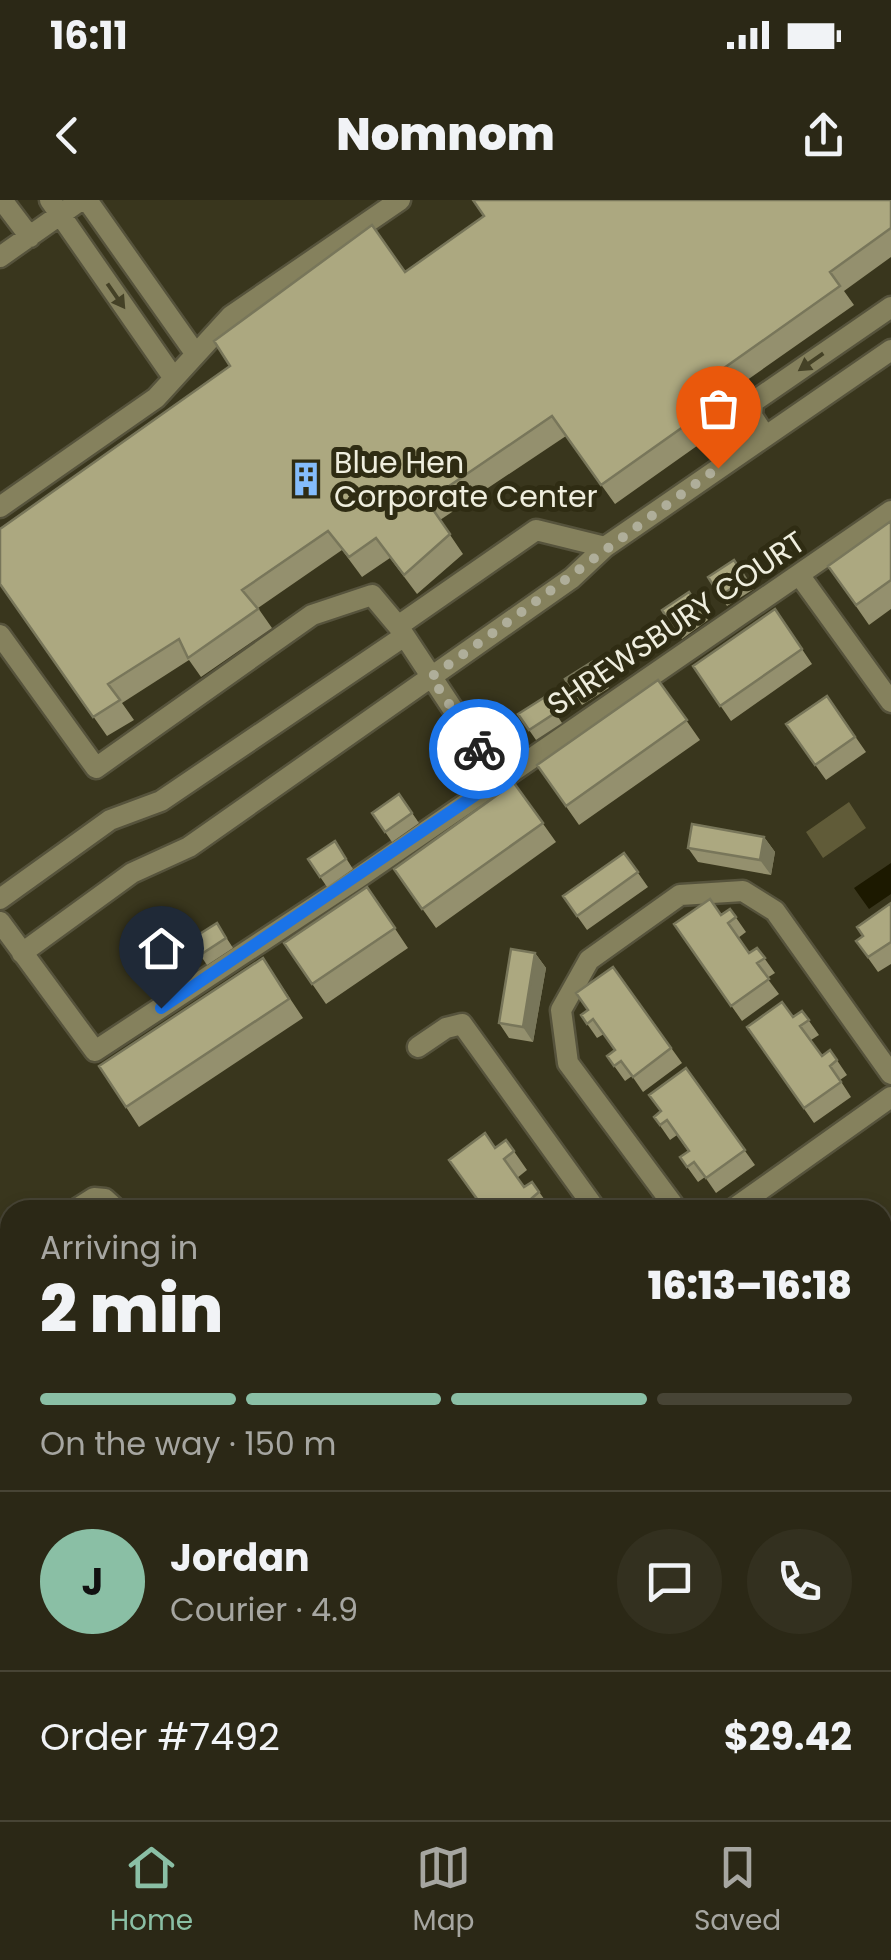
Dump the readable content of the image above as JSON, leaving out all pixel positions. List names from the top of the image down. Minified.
{"streets":{"street":["SHREWSBURY COURT"]},"places":{"building":["Blue Hen Corporate Center"]},"page":{"status":"16:11","header":"Nomnom","heading":["2 min","Arriving in","16:13–16:18"],"panel":["Jordan","Courier · 4.9","Order #7492","$29.42"],"bar":"On the way · 150 m","round":"J","tabs":["Home","Map","Saved"]}}
